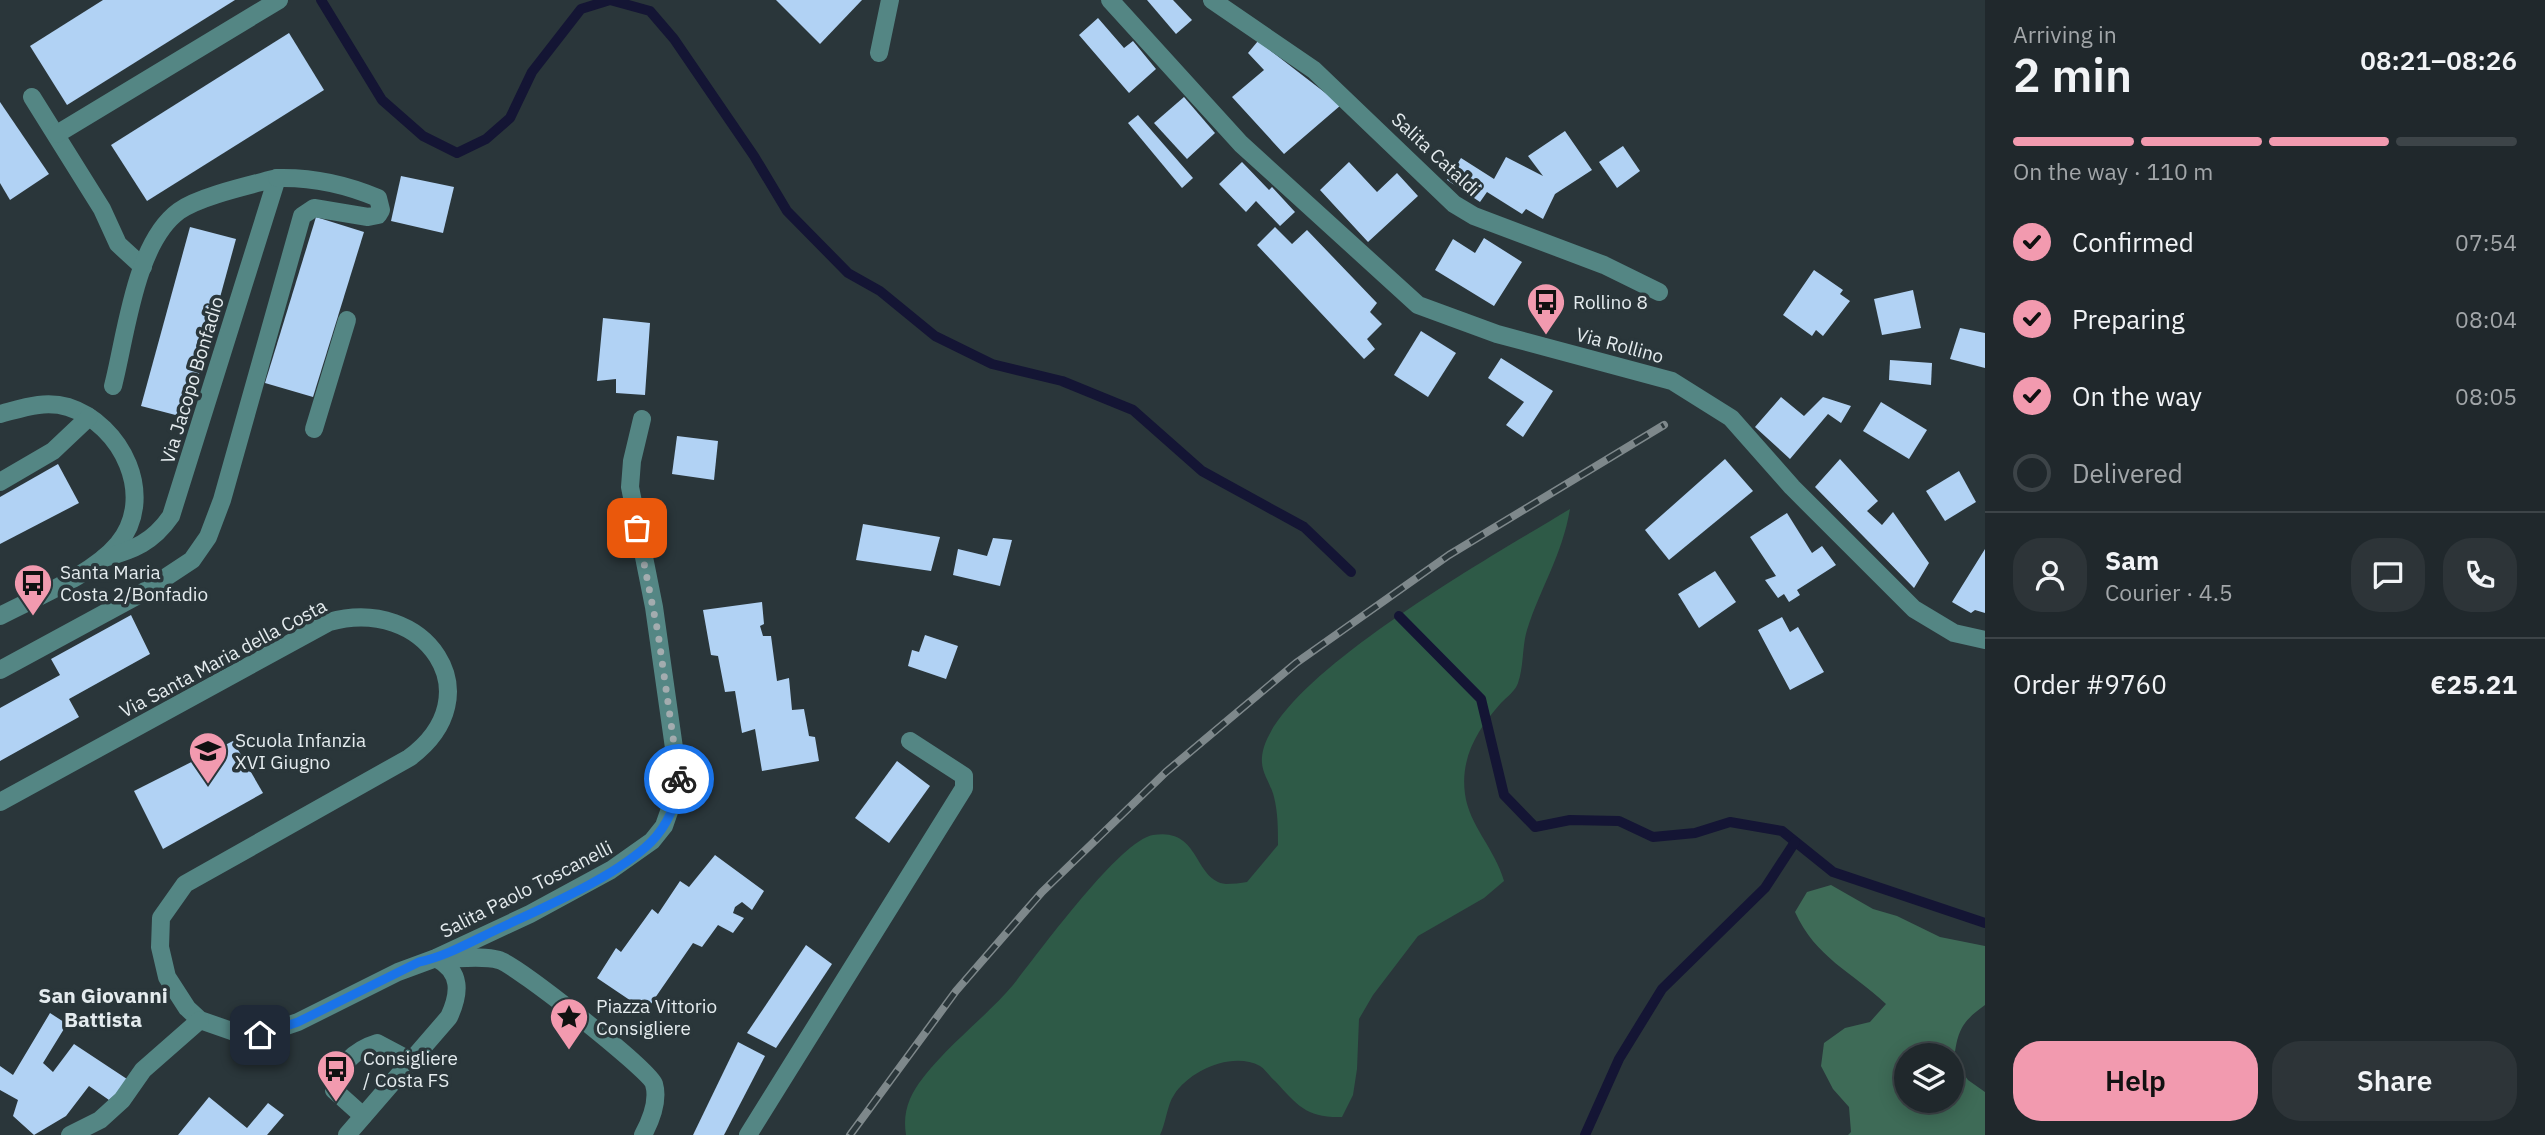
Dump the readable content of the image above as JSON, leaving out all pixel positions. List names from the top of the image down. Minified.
{"streets":{"street":["Salita Cataldi","Via Rollino","Via Jacopo Bonfadio","Via Santa Maria della Costa","Salita Paolo Toscanelli"]},"crossings":[["Via Santa Maria della Costa","Salita Paolo Toscanelli"]],"districts":["San Giovanni Battista"],"places":{"bus stop":["Rollino 8","Santa Maria Costa 2/Bonfadio","Consigliere / Costa FS"],"school or university":["Scuola Infanzia XVI Giugno"],"place":["Piazza Vittorio Consigliere"]},"page":{"heading":["2 min","Arriving in","08:21–08:26"],"panel":["Sam","Courier · 4.5","Order #9760","€25.21"],"bar":"On the way · 110 m","list":[["Confirmed","07:54"],["Preparing","08:04"],["On the way","08:05"],"Delivered"],"buttons":["Help","Share"]}}
